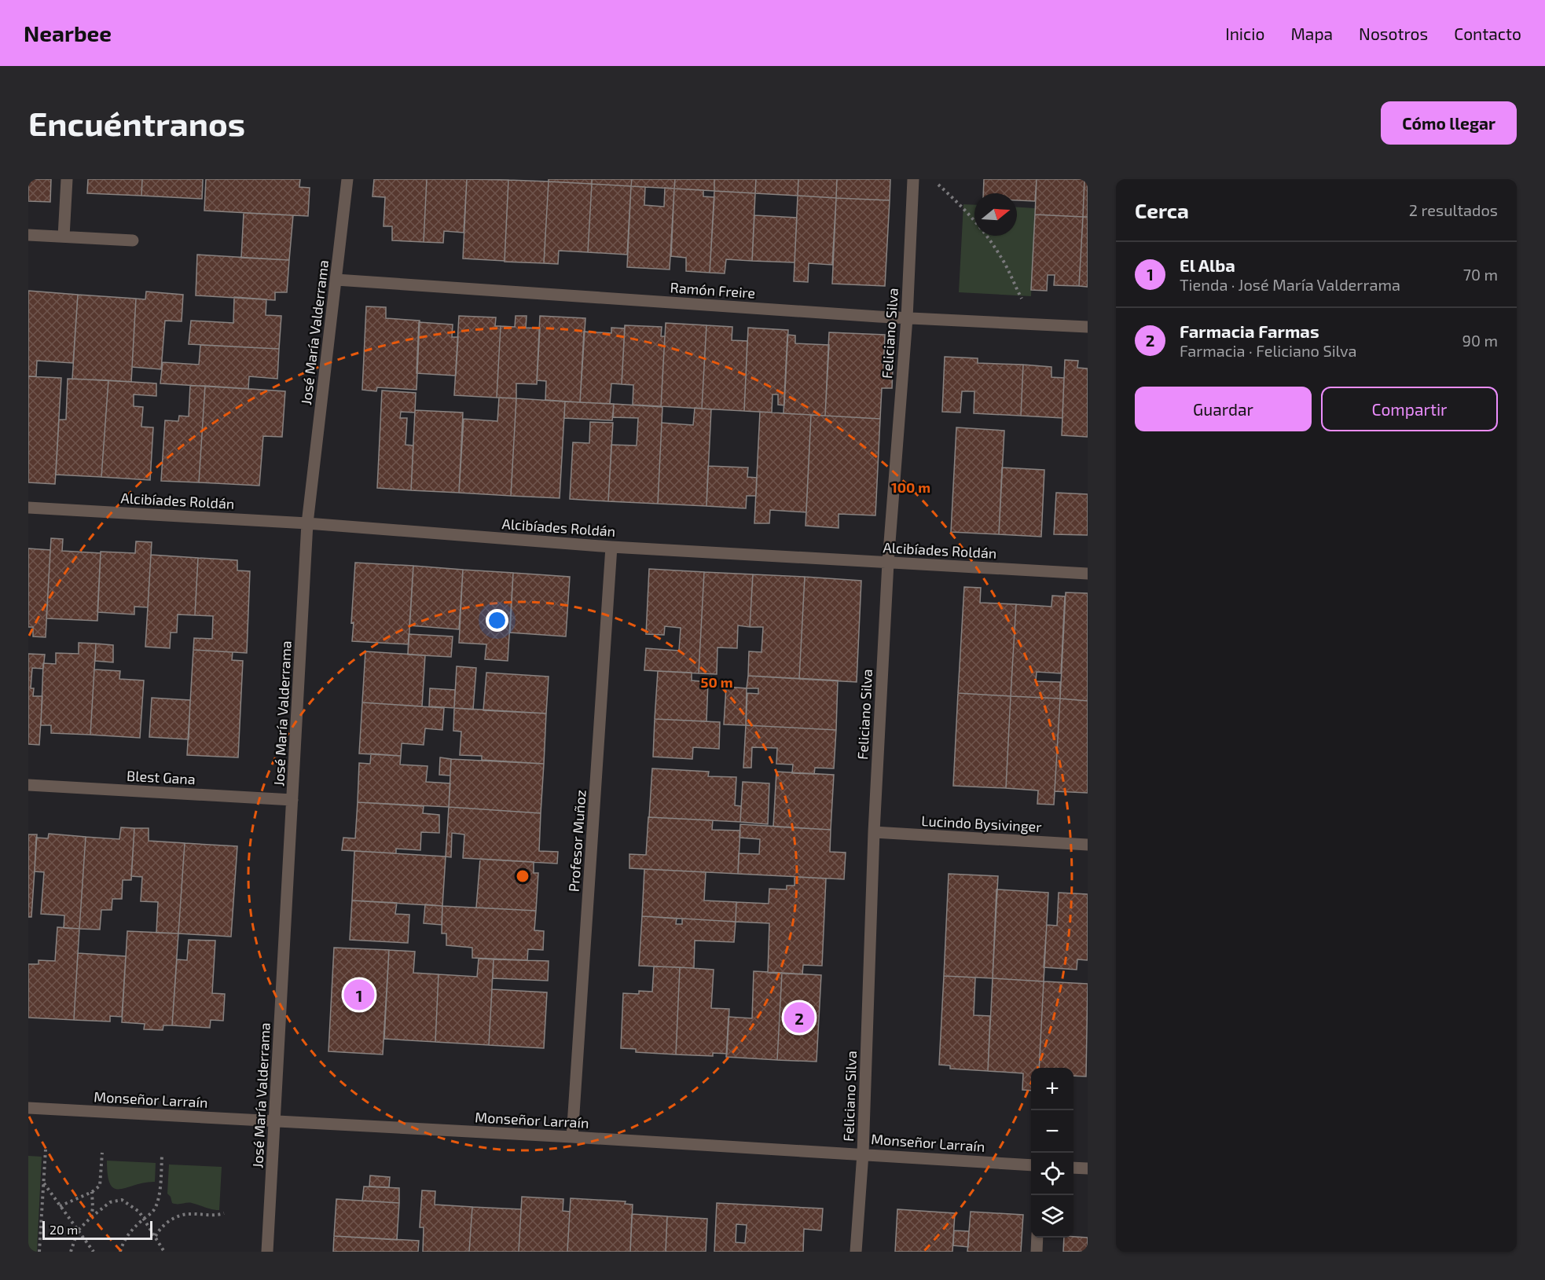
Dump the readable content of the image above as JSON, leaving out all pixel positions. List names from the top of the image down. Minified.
{"streets":{"street":["Ramón Freire","José María Valderrama","Feliciano Silva","Alcibíades Roldán","Blest Gana","Lucindo Bysivinger","Profesor Muñoz","Monseñor Larraín"]},"crossings":[["Ramón Freire","José María Valderrama"],["Ramón Freire","Feliciano Silva"],["José María Valderrama","Alcibíades Roldán"],["José María Valderrama","Blest Gana"],["José María Valderrama","Monseñor Larraín"],["Feliciano Silva","Alcibíades Roldán"],["Feliciano Silva","Lucindo Bysivinger"],["Feliciano Silva","Monseñor Larraín"],["Alcibíades Roldán","Profesor Muñoz"],["Profesor Muñoz","Monseñor Larraín"]],"scale_bar":"20 m","north":"right","page":{"header":"Nearbee","nav":["Inicio","Mapa","Nosotros","Contacto"],"buttons":["Cómo llegar",["Guardar","Compartir"]],"title":"Encuéntranos","heading":["Cerca","2 resultados"],"list":[{"mark":"1","name":"El Alba","note":"Tienda · José María Valderrama","value":"70 m"},{"mark":"2","name":"Farmacia Farmas","note":"Farmacia · Feliciano Silva","value":"90 m"}],"pins":["1","2"],"map_buttons":["+","−"],"scale":"20 m"},"rings":["100 m","50 m"]}
